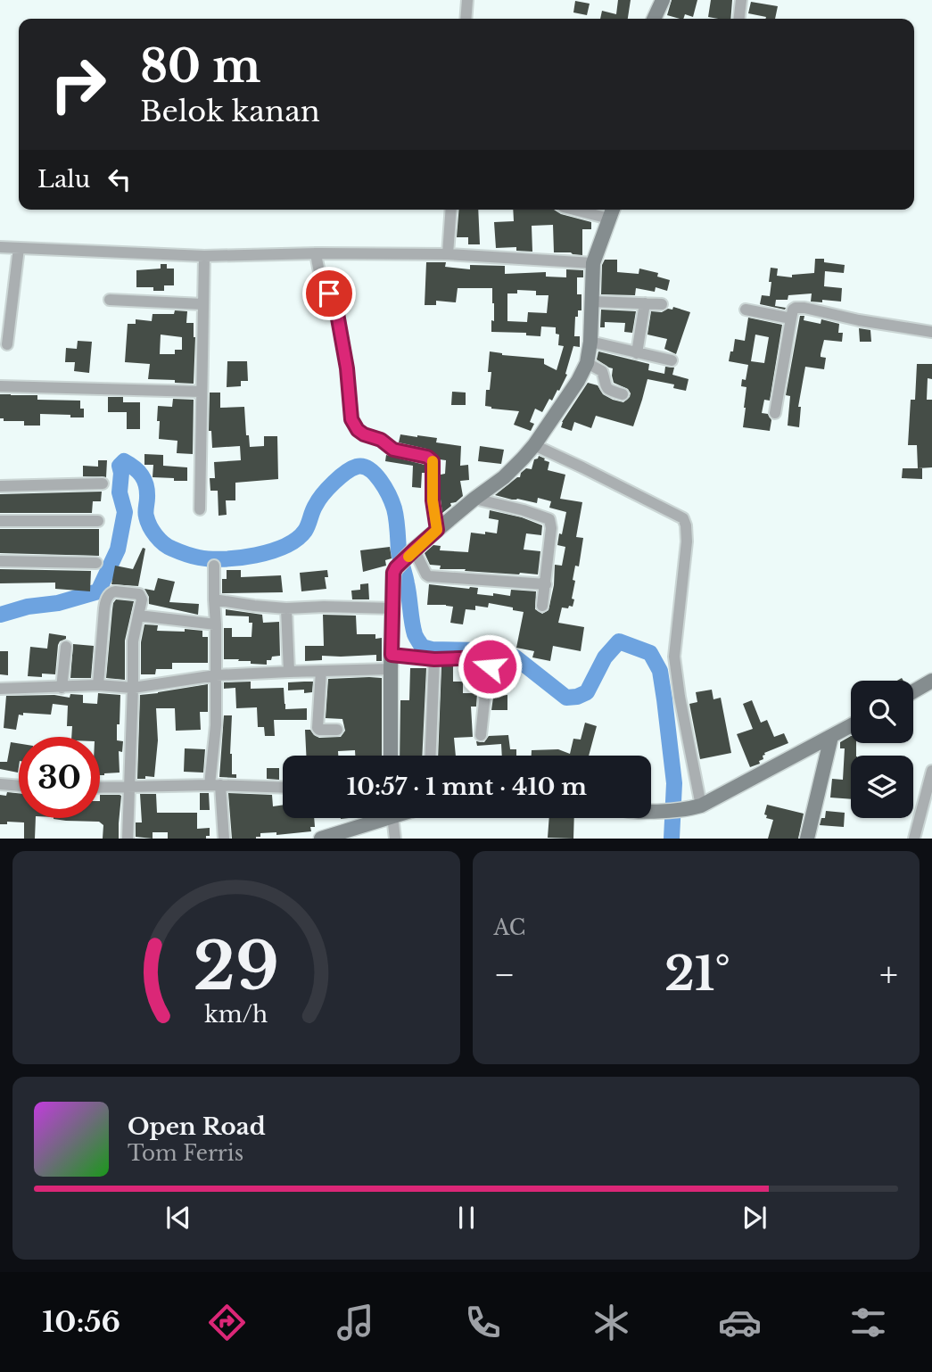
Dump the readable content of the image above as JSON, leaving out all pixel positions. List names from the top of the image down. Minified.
{"page":{"turn":["80 m","Belok kanan"],"then":"Lalu","limit":"30","trip":"10:57 · 1 mnt · 410 m","tile":"AC","heat":["−","21°","+"],"song":["Open Road","Tom Ferris"],"tabs":"10:56","gauge":["29","km/h"]}}
